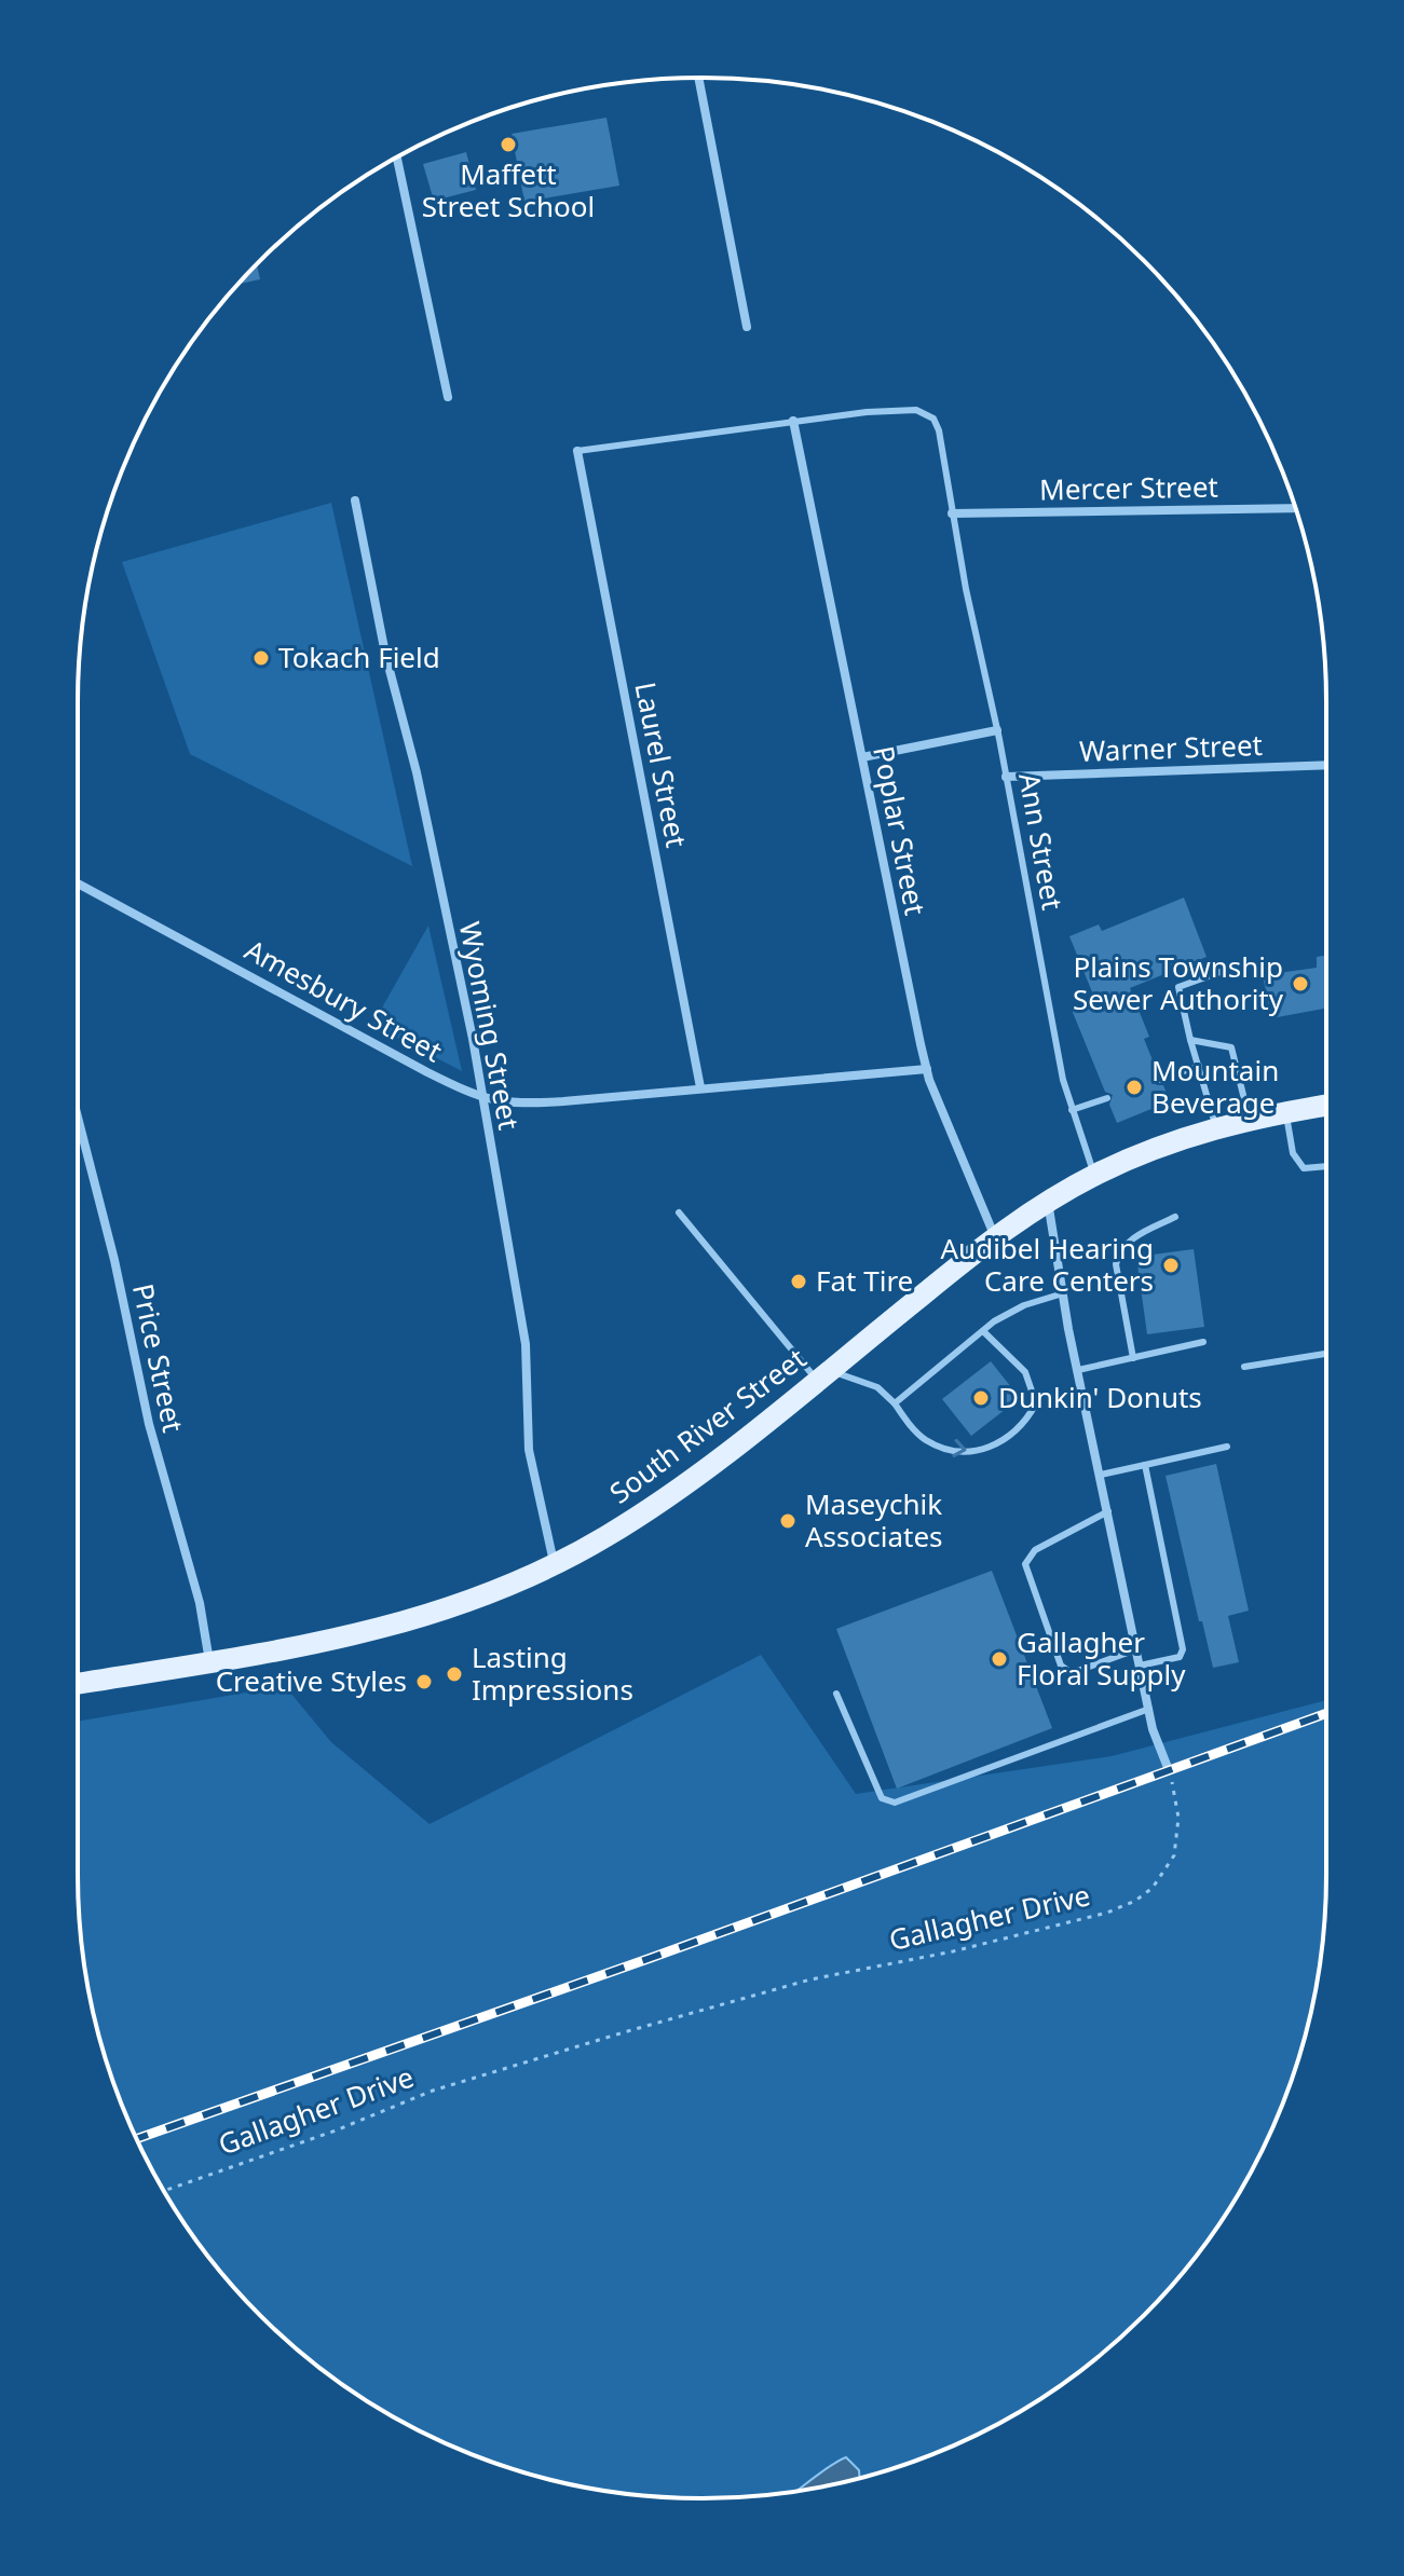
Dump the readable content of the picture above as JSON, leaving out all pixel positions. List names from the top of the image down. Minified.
{"streets":{"main road":["South River Street"],"street":["Mercer Street","Warner Street","Laurel Street","Poplar Street","Amesbury Street","Wyoming Street","Price Street"],"lane":["Ann Street"],"path":["Gallagher Drive"]},"crossings":[["Mercer Street","Ann Street"],["Warner Street","Ann Street"],["Laurel Street","Amesbury Street"],["Poplar Street","Ann Street"],["Poplar Street","Amesbury Street"],["Poplar Street","South River Street"],["Ann Street","South River Street"],["Amesbury Street","Wyoming Street"],["Wyoming Street","South River Street"],["Price Street","South River Street"]],"places":["Maffett Street School","Tokach Field","Plains Township Sewer Authority","Mountain Beverage","Audibel Hearing Care Centers","Fat Tire","Dunkin' Donuts","Maseychik Associates","Gallagher Floral Supply","Lasting Impressions","Creative Styles"]}
